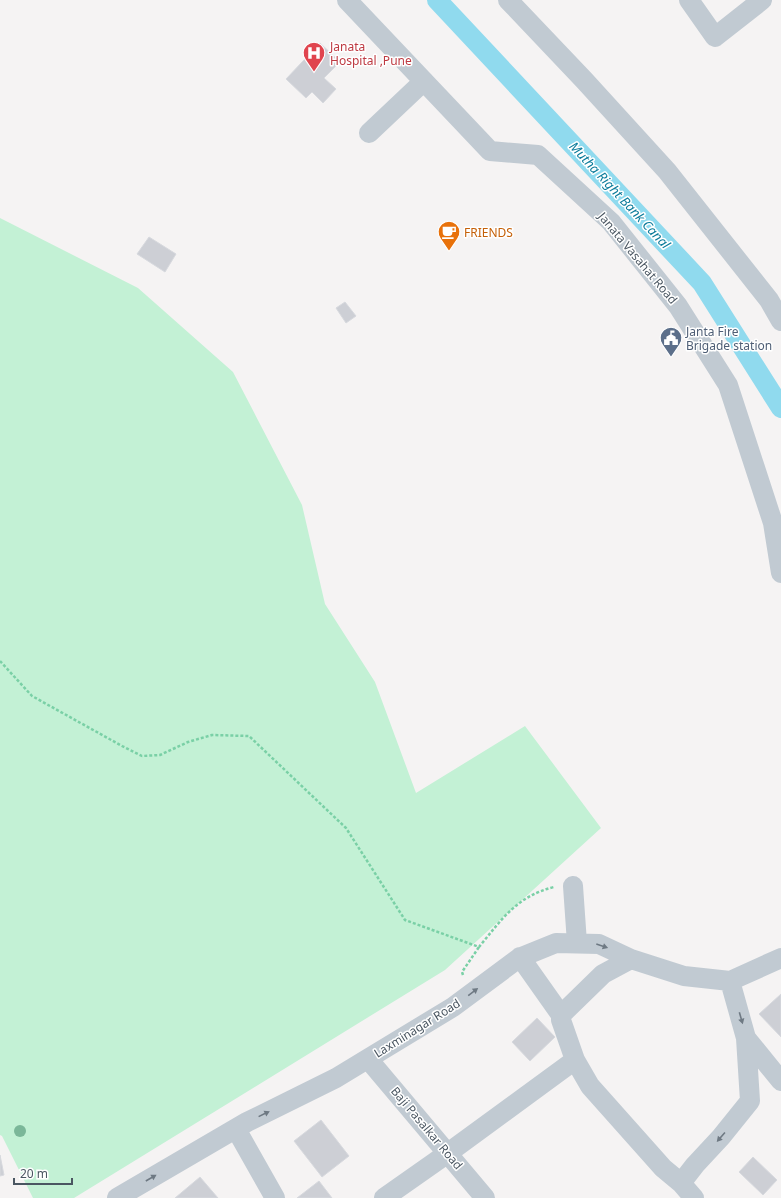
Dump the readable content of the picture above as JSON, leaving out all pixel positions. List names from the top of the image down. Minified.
{"streets":{"street":["Janata Vasahat Road","Laxminagar Road","Baji Pasalkar Road"]},"crossings":[["Laxminagar Road","Baji Pasalkar Road"]],"water":["Mutha Right Bank Canal"],"places":{"hospital":["Janata Hospital ,Pune"],"cafe":["FRIENDS"],"public building":["Janta Fire Brigade station"]},"scale_bar":"20 m"}
